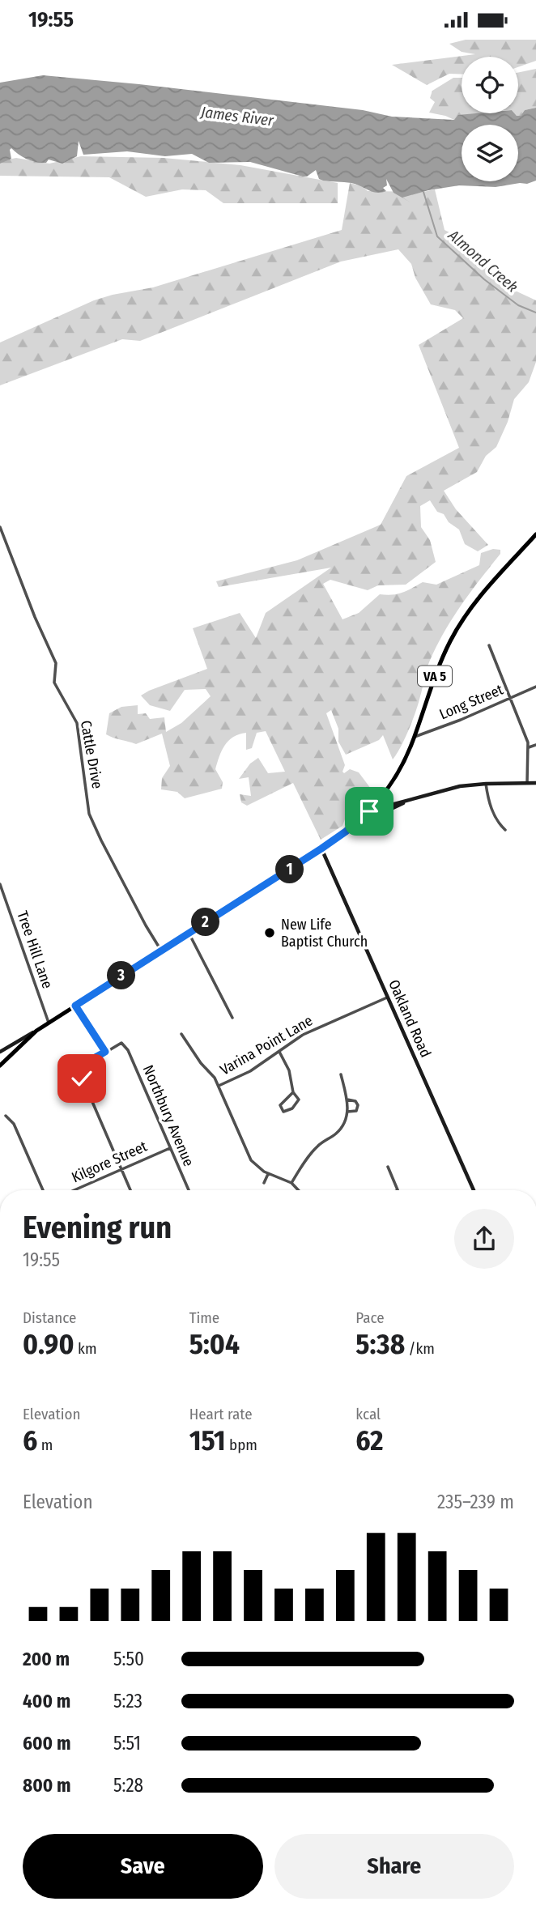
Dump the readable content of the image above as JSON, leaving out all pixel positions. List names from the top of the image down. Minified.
{"streets":{"main road":["VA 5"],"street":["Long Street","Cattle Drive","Tree Hill Lane","Oakland Road","Varina Point Lane","Northbury Avenue","Kilgore Street"]},"crossings":[["VA 5","Long Street"],["VA 5","Cattle Drive"],["VA 5","Tree Hill Lane"],["VA 5","Oakland Road"],["Oakland Road","Varina Point Lane"],["Northbury Avenue","Kilgore Street"]],"water":["James River","Almond Creek"],"places":["New Life Baptist Church"],"page":{"status":"19:55","pins":["1","2","3"],"heading":["Evening run","19:55"],"stats":[["Distance","0.90 km"],["Time","5:04"],["Pace","5:38 /km"],["Elevation","6 m"],["Heart rate","151 bpm"],["kcal","62"]],"chart":["Elevation","235–239 m"],"list":[{"name":"200 m","note":"5:50"},{"name":"400 m","note":"5:23"},{"name":"600 m","note":"5:51"},{"name":"800 m","note":"5:28"}],"buttons":["Save","Share"]}}
